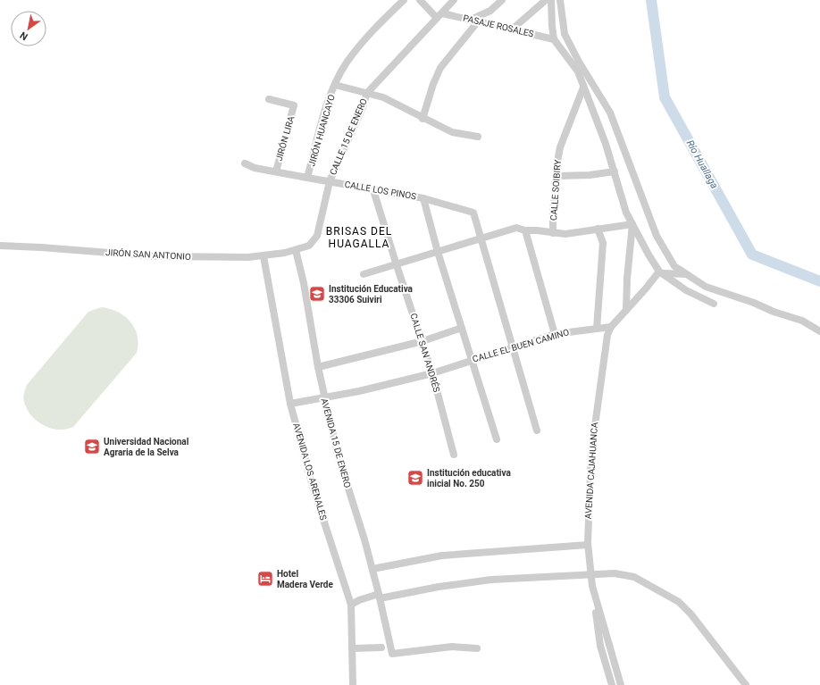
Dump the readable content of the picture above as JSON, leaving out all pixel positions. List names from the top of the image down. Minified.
{"streets":{"street":["PASAJE ROSALES","JIRÓN HUANCAYO","CALLE 15 DE ENERO","JIRÓN LIRA","CALLE LOS PINOS","CALLE SOIBIRY","JIRÓN SAN ANTONIO","CALLE EL BUEN CAMINO","CALLE SAN ANDRÉS","AVENIDA 15 DE ENERO","AVENIDA CAJAHUANCA","AVENIDA LOS ARENALES"]},"crossings":[["PASAJE ROSALES","CALLE 15 DE ENERO"],["JIRÓN HUANCAYO","CALLE LOS PINOS"],["CALLE 15 DE ENERO","CALLE LOS PINOS"],["CALLE 15 DE ENERO","JIRÓN SAN ANTONIO"],["CALLE 15 DE ENERO","AVENIDA 15 DE ENERO"],["JIRÓN LIRA","CALLE LOS PINOS"],["CALLE LOS PINOS","CALLE SAN ANDRÉS"],["JIRÓN SAN ANTONIO","AVENIDA 15 DE ENERO"],["JIRÓN SAN ANTONIO","AVENIDA LOS ARENALES"],["CALLE EL BUEN CAMINO","CALLE SAN ANDRÉS"],["CALLE EL BUEN CAMINO","AVENIDA 15 DE ENERO"],["CALLE EL BUEN CAMINO","AVENIDA CAJAHUANCA"],["CALLE EL BUEN CAMINO","AVENIDA LOS ARENALES"]],"districts":["BRISAS DEL HUAGALLA"],"water":["Río Huallaga"],"places":{"school or university":["Institución Educativa 33306 Suiviri","Universidad Nacional Agraria de la Selva","Institución educativa inicial No. 250"],"hotel":["Hotel Madera Verde"]},"north":"bottom left"}
